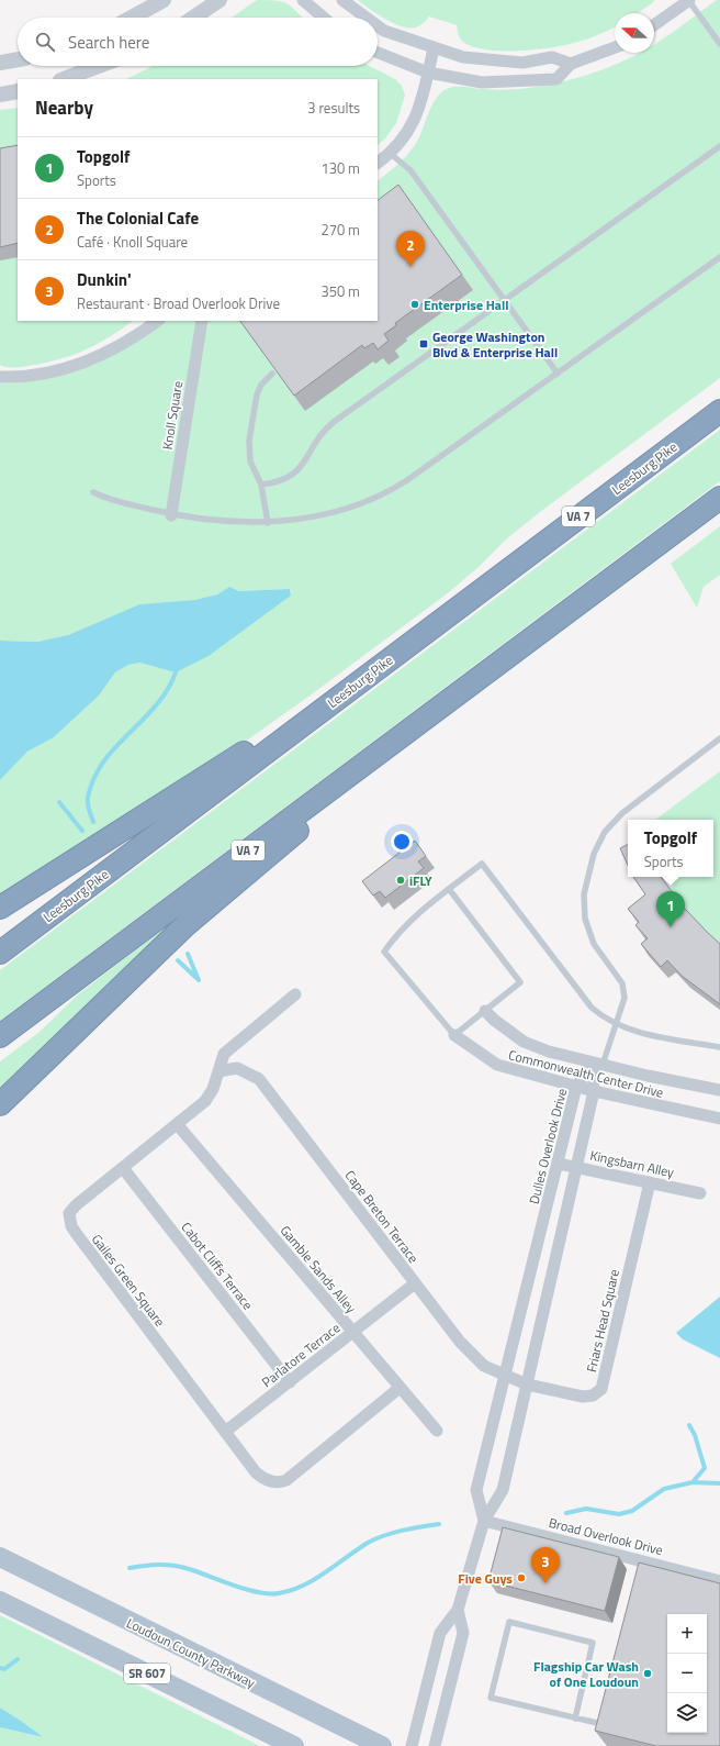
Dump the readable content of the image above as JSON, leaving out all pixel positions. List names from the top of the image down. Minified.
{"streets":{"highway":["Leesburg Pike","VA 7"],"main road":["Loudoun County Parkway","SR 607"],"street":["Knoll Square","Commonwealth Center Drive","Dulles Overlook Drive","Kingsbarn Alley","Cape Breton Terrace","Cabot Cliffs Terrace","Gamble Sands Alley","Gailes Green Square","Friars Head Square","Parlatore Terrace","Broad Overlook Drive"]},"crossings":[["Commonwealth Center Drive","Dulles Overlook Drive"],["Dulles Overlook Drive","Kingsbarn Alley"],["Dulles Overlook Drive","Cape Breton Terrace"],["Dulles Overlook Drive","Broad Overlook Drive"],["Kingsbarn Alley","Friars Head Square"],["Cape Breton Terrace","Gailes Green Square"],["Cape Breton Terrace","Friars Head Square"],["Cape Breton Terrace","Parlatore Terrace"],["Cabot Cliffs Terrace","Gailes Green Square"],["Cabot Cliffs Terrace","Parlatore Terrace"],["Gamble Sands Alley","Gailes Green Square"],["Gamble Sands Alley","Parlatore Terrace"],["Gailes Green Square","Parlatore Terrace"]],"places":{"other":["Enterprise Hall","iFLY","Five Guys","Flagship Car Wash of One Loudoun"],"transit":["George Washington Blvd & Enterprise Hall"]},"north":"left","page":{"search":"Search here","heading":["Nearby","3 results"],"list":[{"mark":"1","name":"Topgolf","note":"Sports","value":"130 m"},{"mark":"2","name":"The Colonial Cafe","note":"Café · Knoll Square","value":"270 m"},{"mark":"3","name":"Dunkin'","note":"Restaurant · Broad Overlook Drive","value":"350 m"}],"pins":["2","1","3"],"popup":["Topgolf","Sports"],"map_buttons":["+","−"]}}
